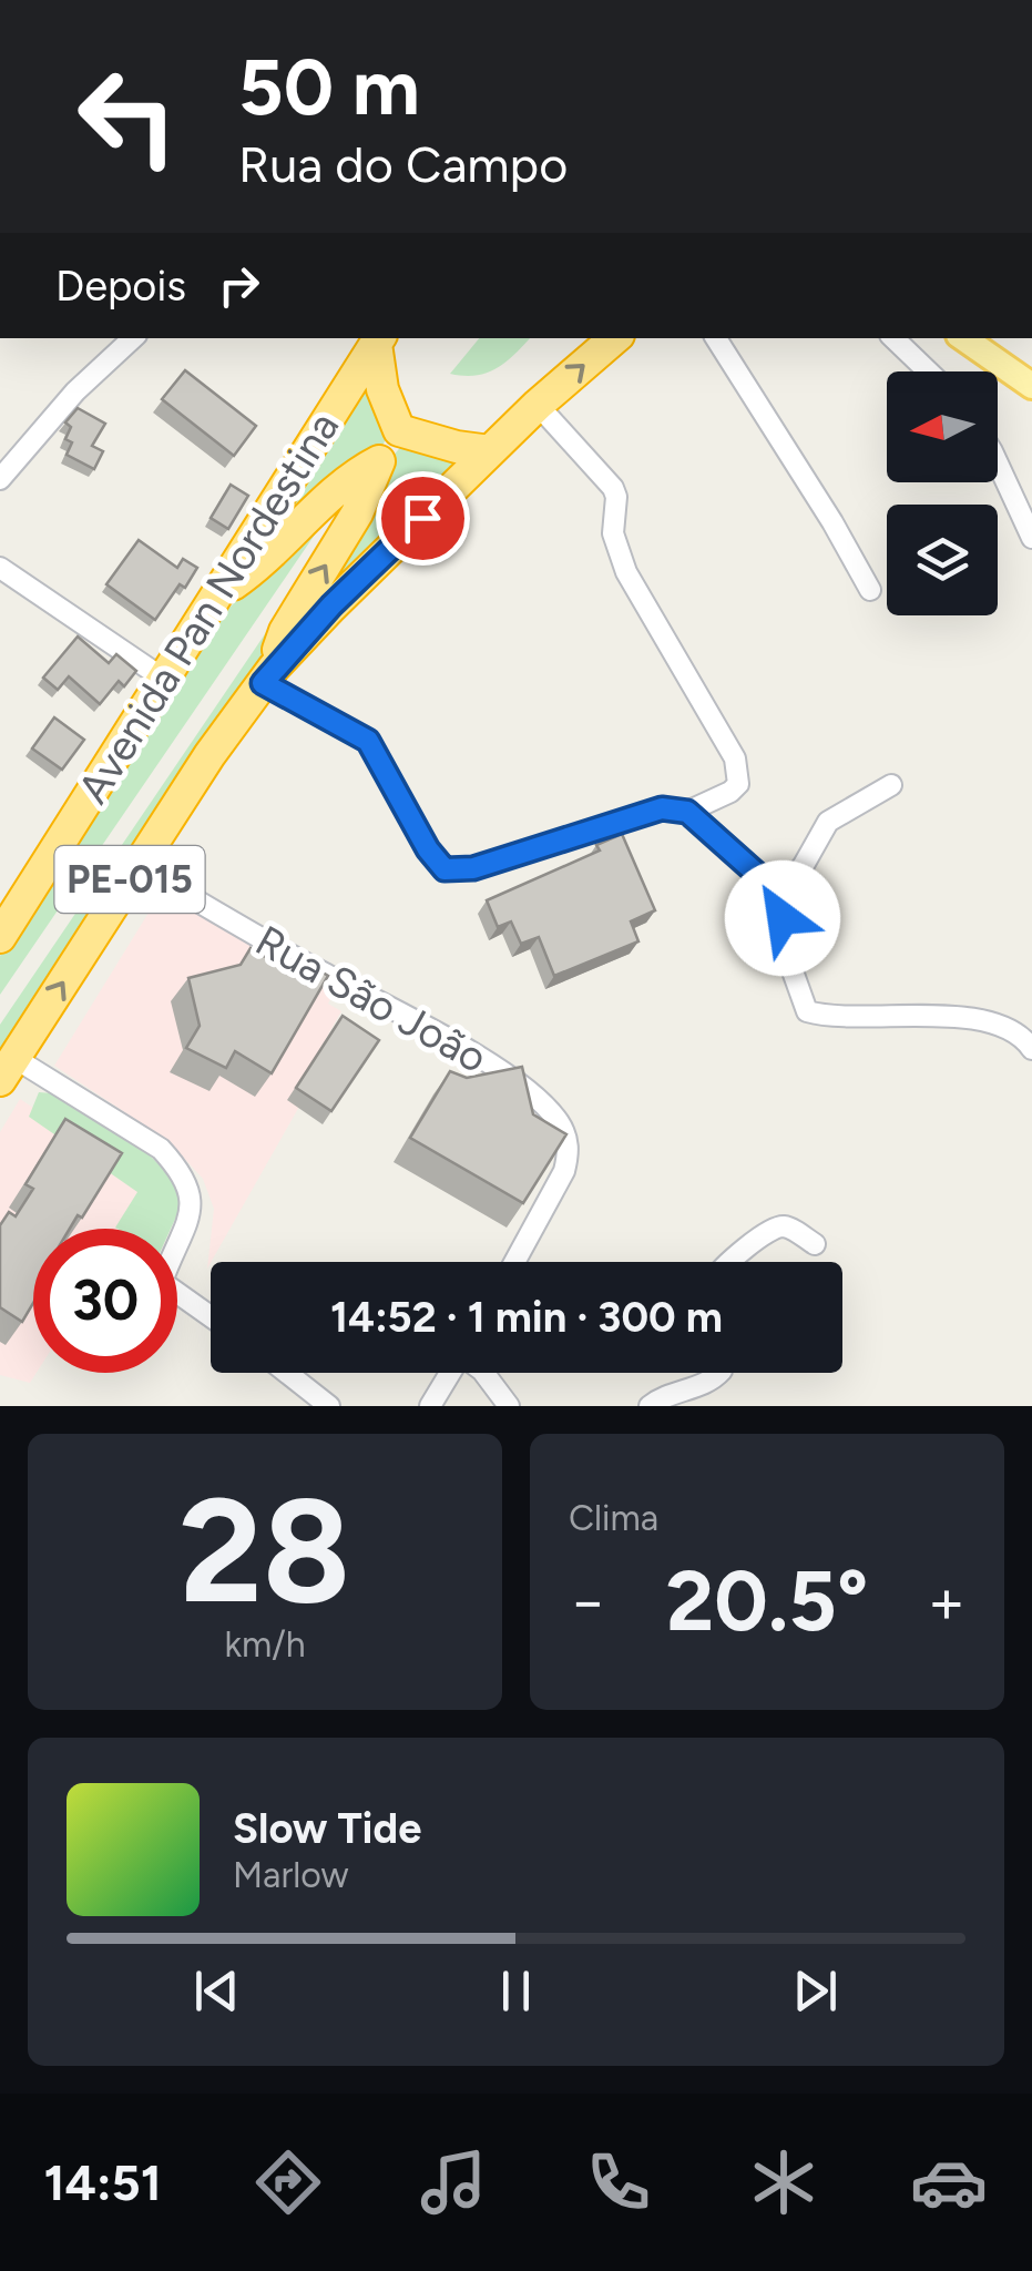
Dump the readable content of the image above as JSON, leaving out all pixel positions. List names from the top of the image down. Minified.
{"streets":{"highway":["Avenida Pan Nordestina","PE-015"],"street":["Rua São João"]},"crossings":[["Avenida Pan Nordestina","Rua São João"]],"north":"left","page":{"turn":["50 m","Rua do Campo"],"then":"Depois","limit":"30","trip":"14:52 · 1 min · 300 m","tile":[["28","km/h"],"Clima"],"heat":["−","20.5°","+"],"song":["Slow Tide","Marlow"],"tabs":"14:51"}}
